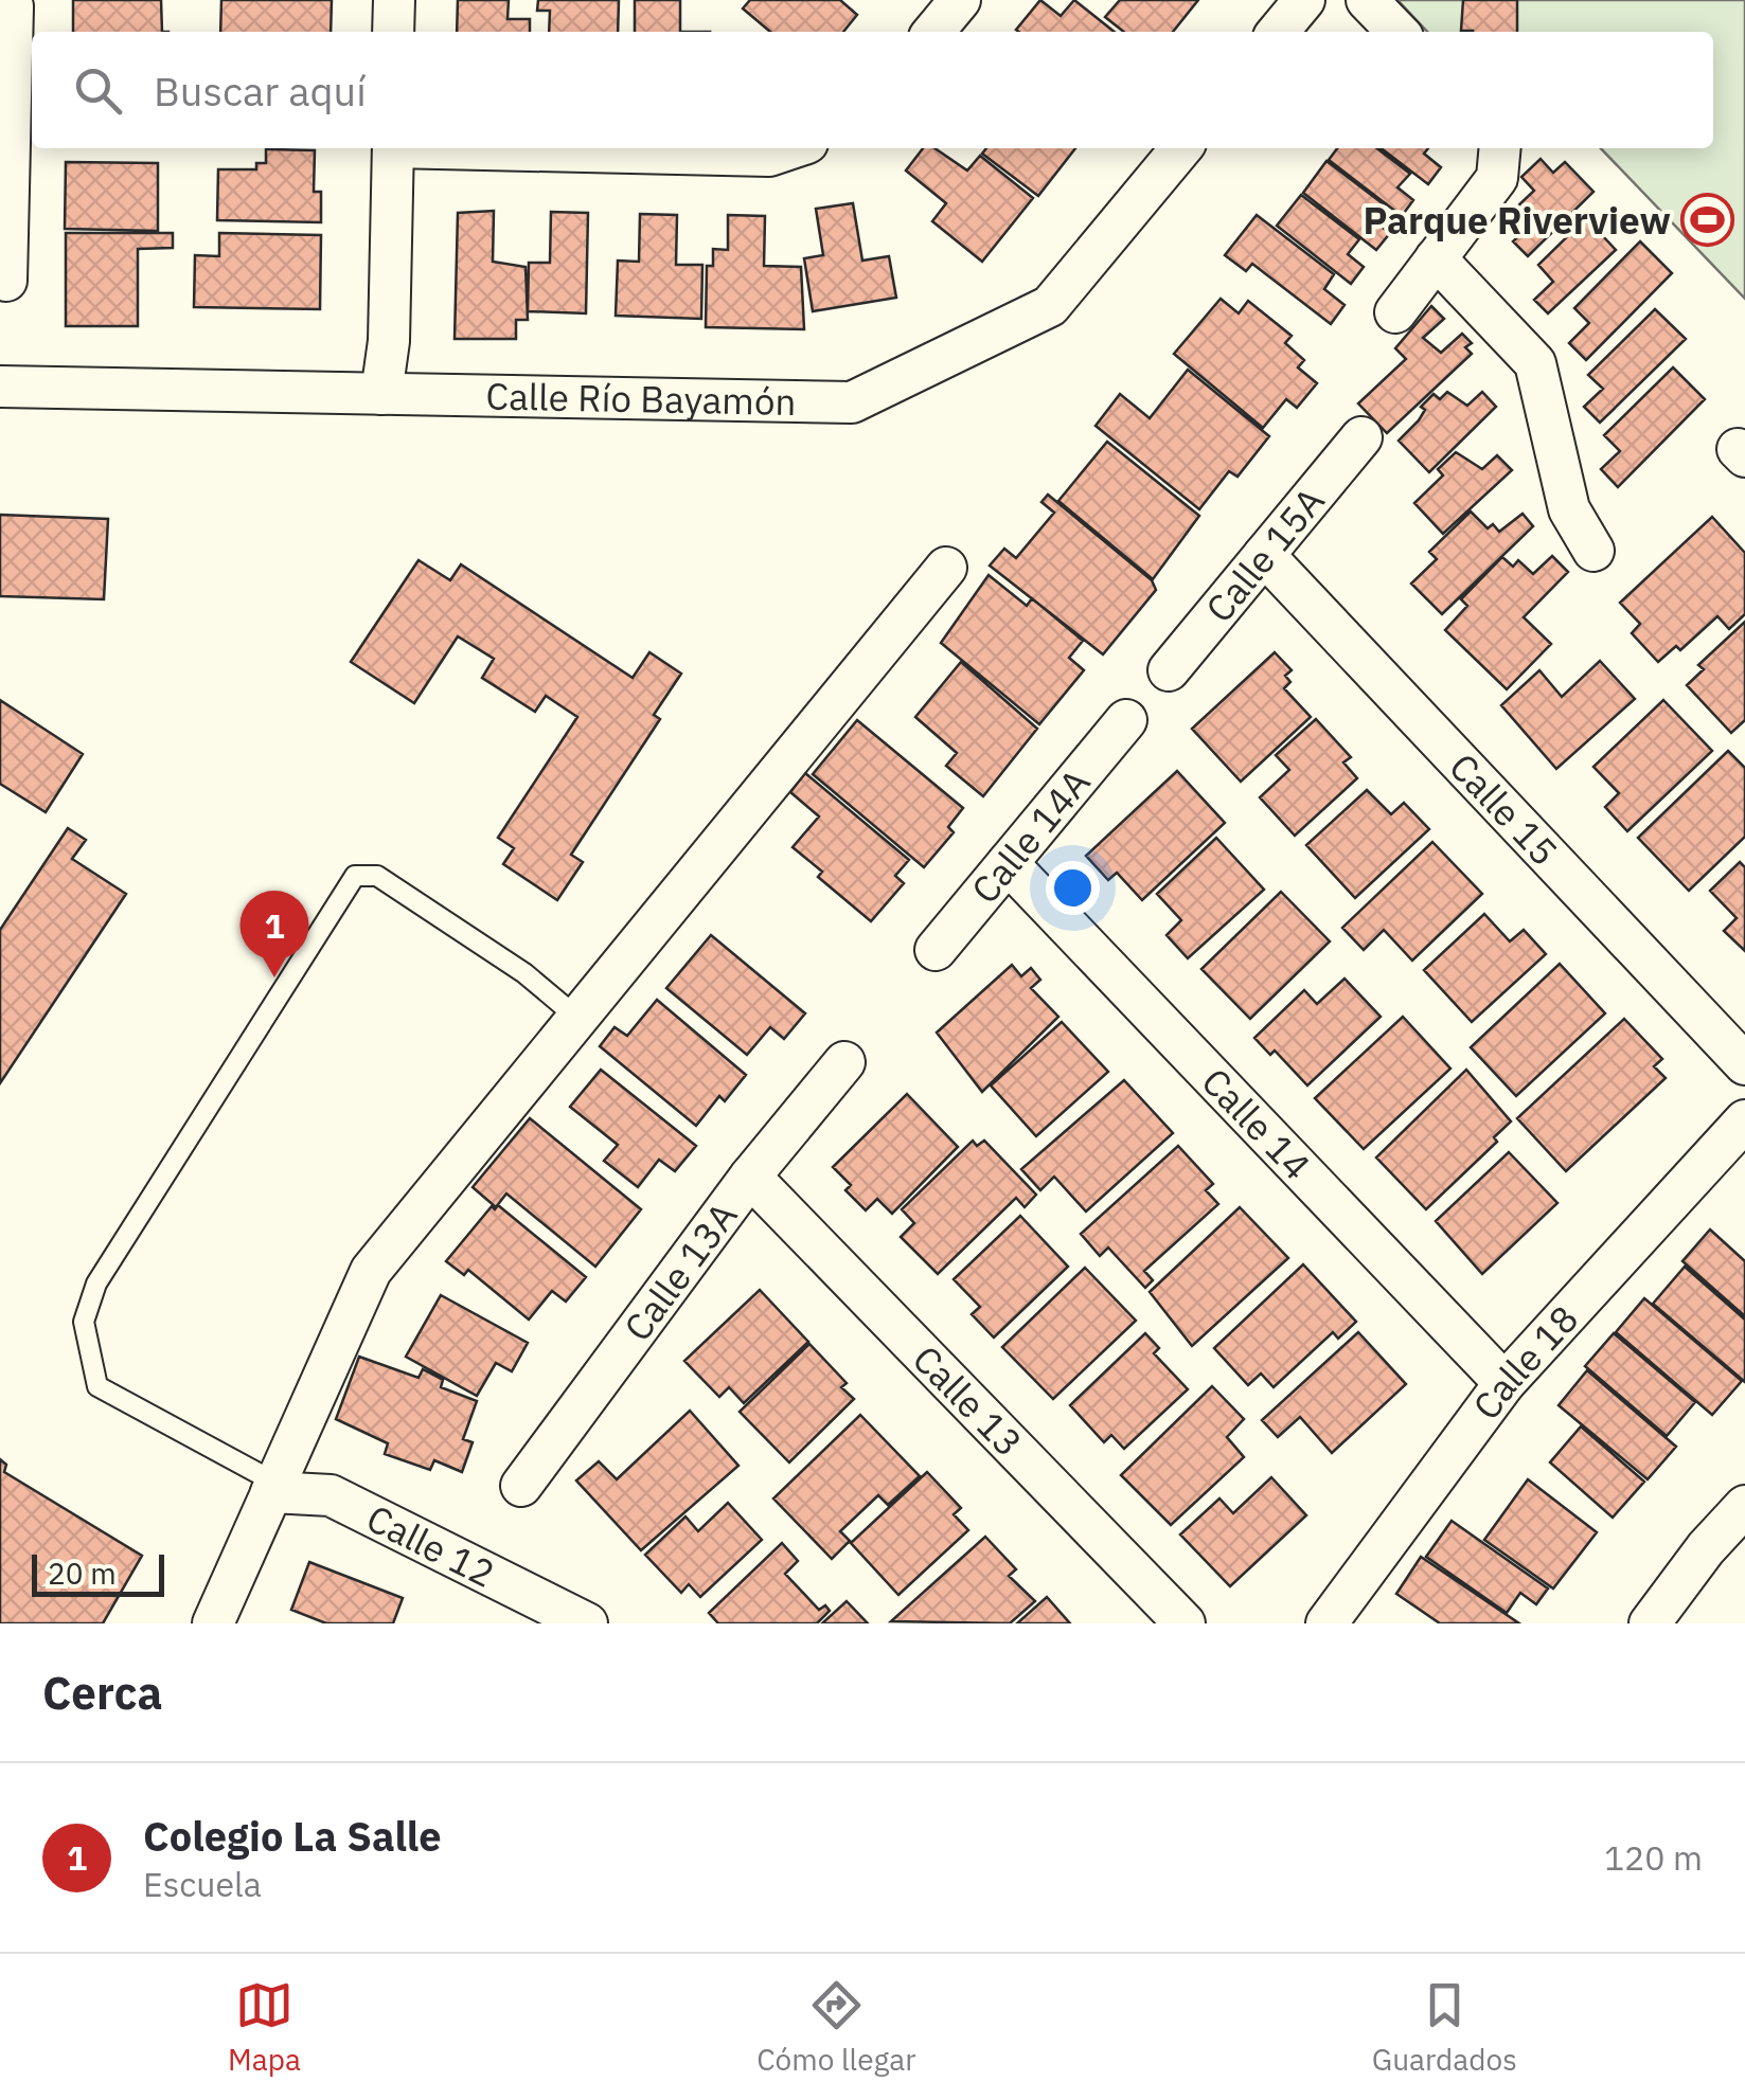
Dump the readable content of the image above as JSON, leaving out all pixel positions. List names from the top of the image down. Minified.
{"streets":{"street":["Calle Río Bayamón","Calle 15A","Calle 15","Calle 14A","Calle 14","Calle 13A","Calle 18","Calle 13","Calle 12"]},"crossings":[["Calle 15A","Calle 15"],["Calle 14A","Calle 14"],["Calle 14","Calle 18"],["Calle 13A","Calle 13"]],"places":{"sports":["Parque Riverview"]},"scale_bar":"20 m","page":{"search":"Buscar aquí","pins":"1","scale":"20 m","heading":"Cerca","list":[{"mark":"1","name":"Colegio La Salle","note":"Escuela","value":"120 m"}],"nav":["Mapa","Cómo llegar","Guardados"]}}
